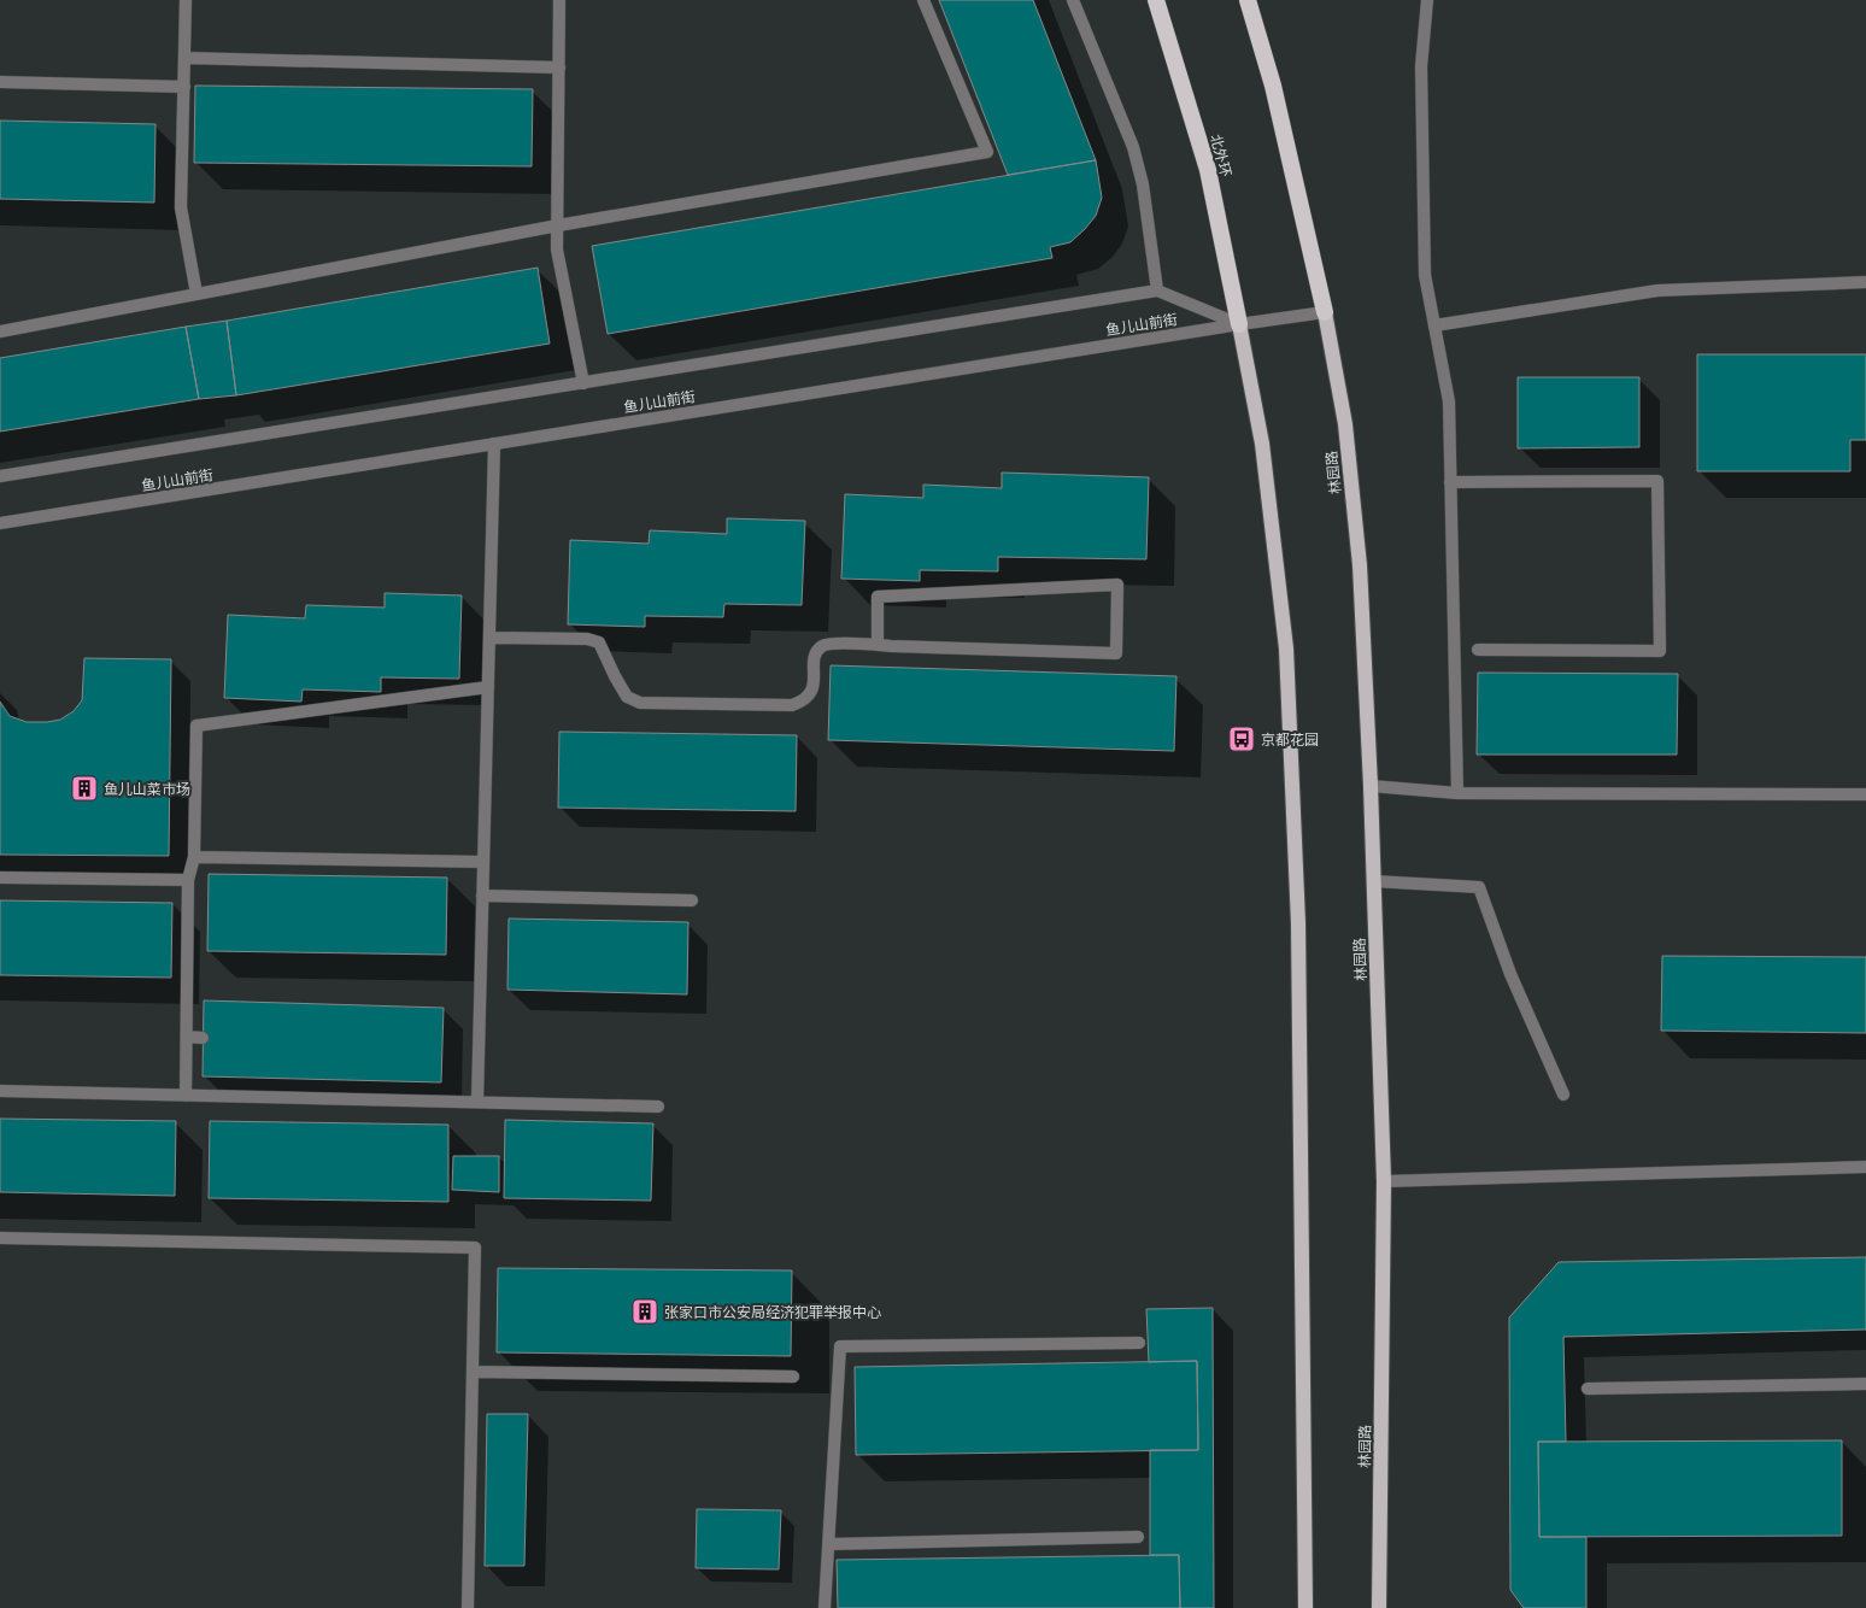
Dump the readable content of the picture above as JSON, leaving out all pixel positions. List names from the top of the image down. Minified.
{"streets":{"highway":["北外环"],"main road":["林园路"],"street":["鱼儿山前街"]},"crossings":[["北外环","鱼儿山前街"],["鱼儿山前街","林园路"]],"places":{"bus stop":["京都花园"],"building":["鱼儿山菜市场","张家口市公安局经济犯罪举报中心"]}}
